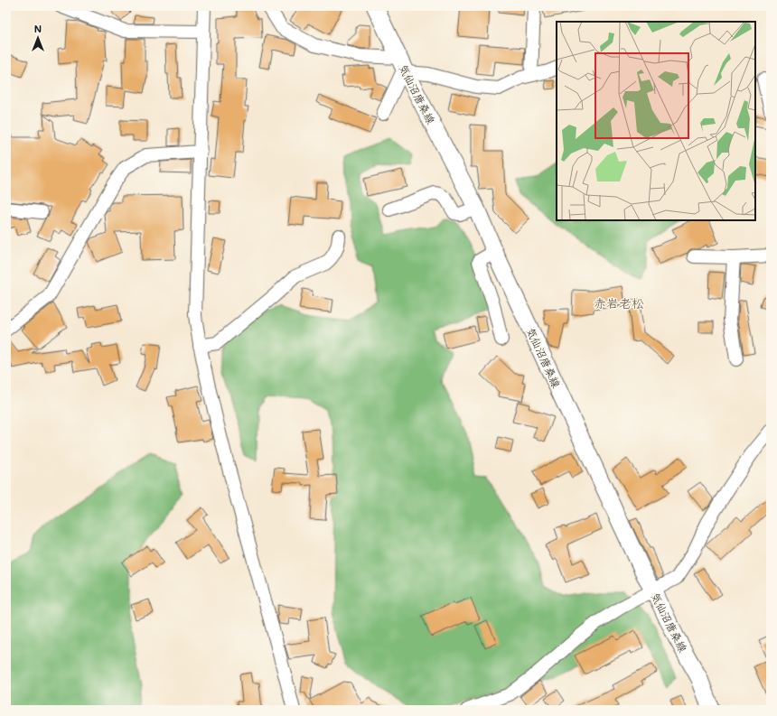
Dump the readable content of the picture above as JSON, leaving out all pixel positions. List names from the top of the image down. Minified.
{"streets":{"main road":["気仙沼唐桑線"]},"districts":["赤岩老松"],"north":"top"}
